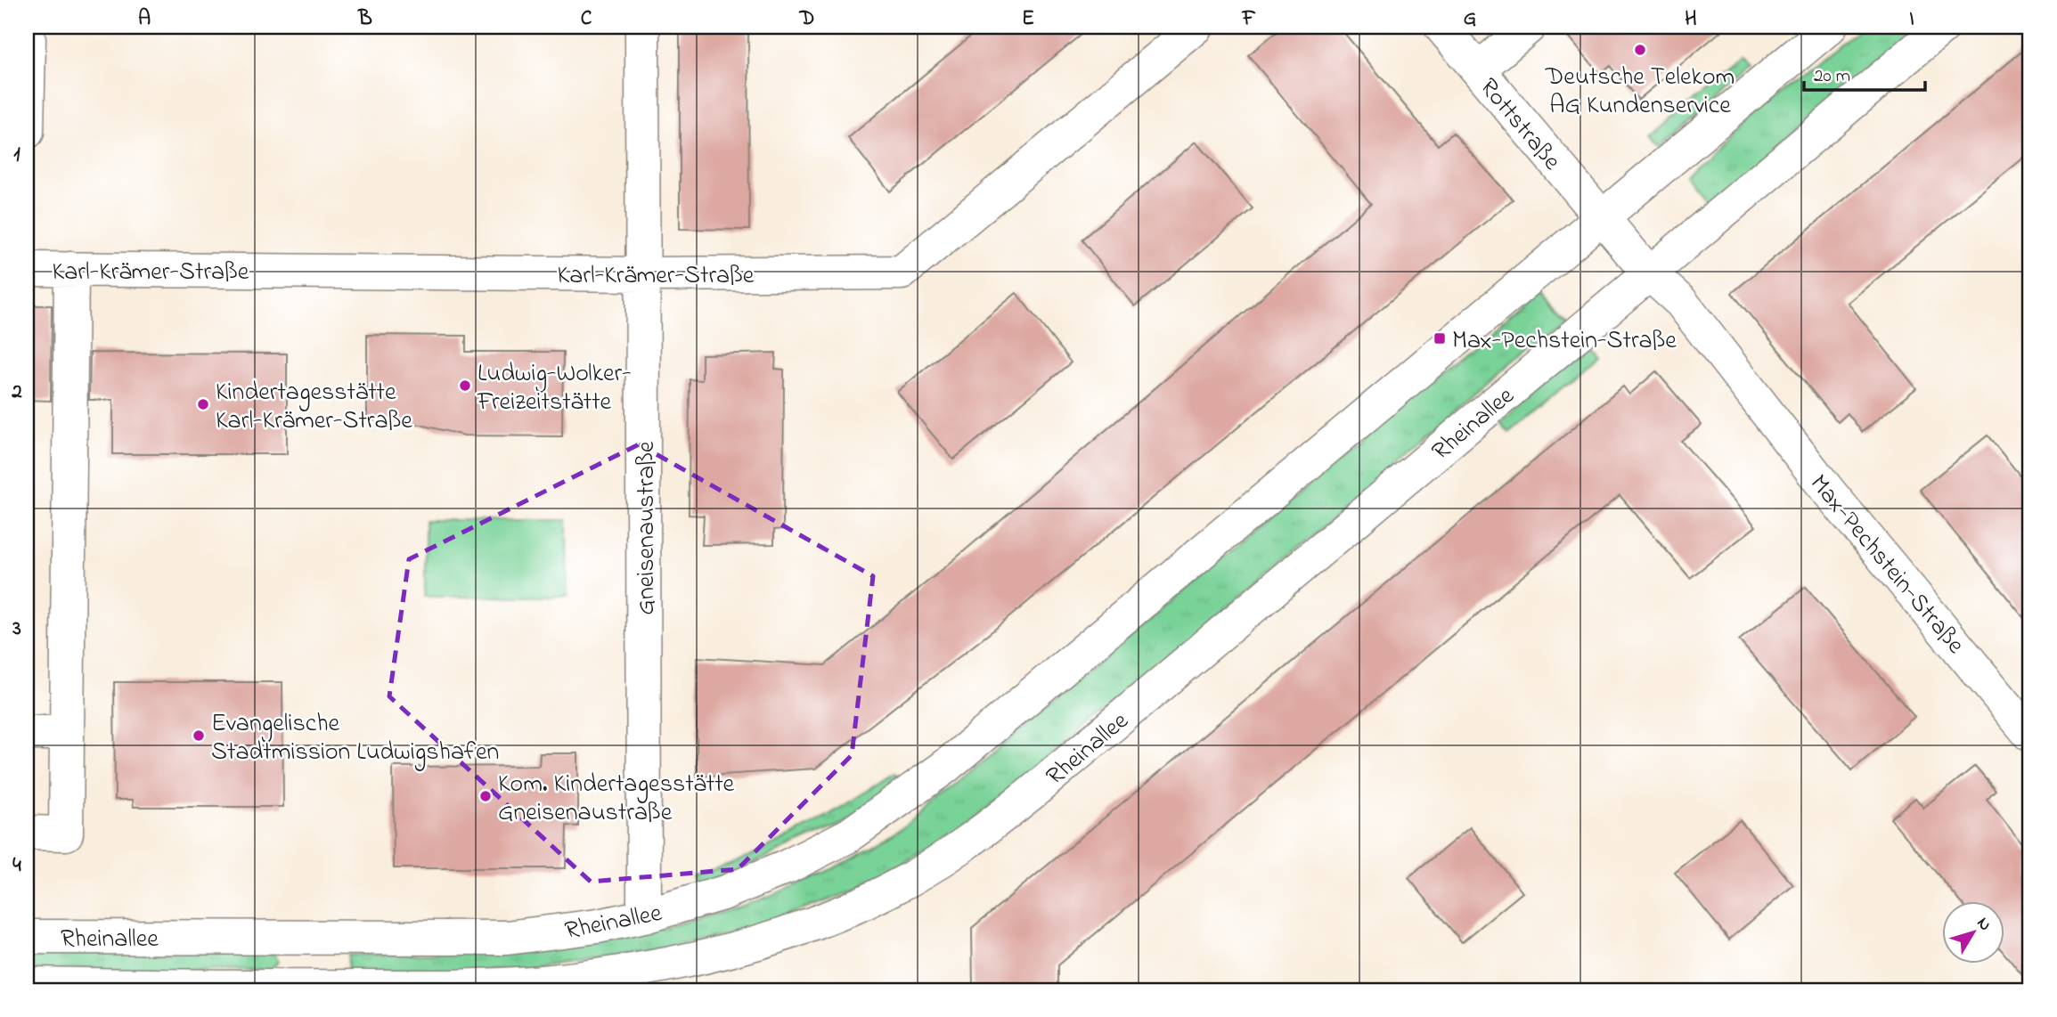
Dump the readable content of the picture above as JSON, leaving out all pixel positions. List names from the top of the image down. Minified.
{"streets":{"street":["Rottstraße","Karl-Krämer-Straße","Rheinallee","Gneisenaustraße","Max-Pechstein-Straße"]},"crossings":[["Rottstraße","Rheinallee"],["Rottstraße","Max-Pechstein-Straße"],["Karl-Krämer-Straße","Gneisenaustraße"],["Rheinallee","Gneisenaustraße"],["Rheinallee","Max-Pechstein-Straße"]],"places":{"other":["Deutsche Telekom AG Kundenservice","Ludwig-Wolker- Freizeitstätte","Kindertagesstätte Karl-Krämer-Straße","Evangelische Stadtmission Ludwigshafen","Kom. Kindertagesstätte Gneisenaustraße"],"transit":["Max-Pechstein-Straße"]},"scale_bar":"20 m","north":"top right","grid":{"columns":["A","B","C","D","E","F","G","H","I"],"rows":["1","2","3","4"]}}
